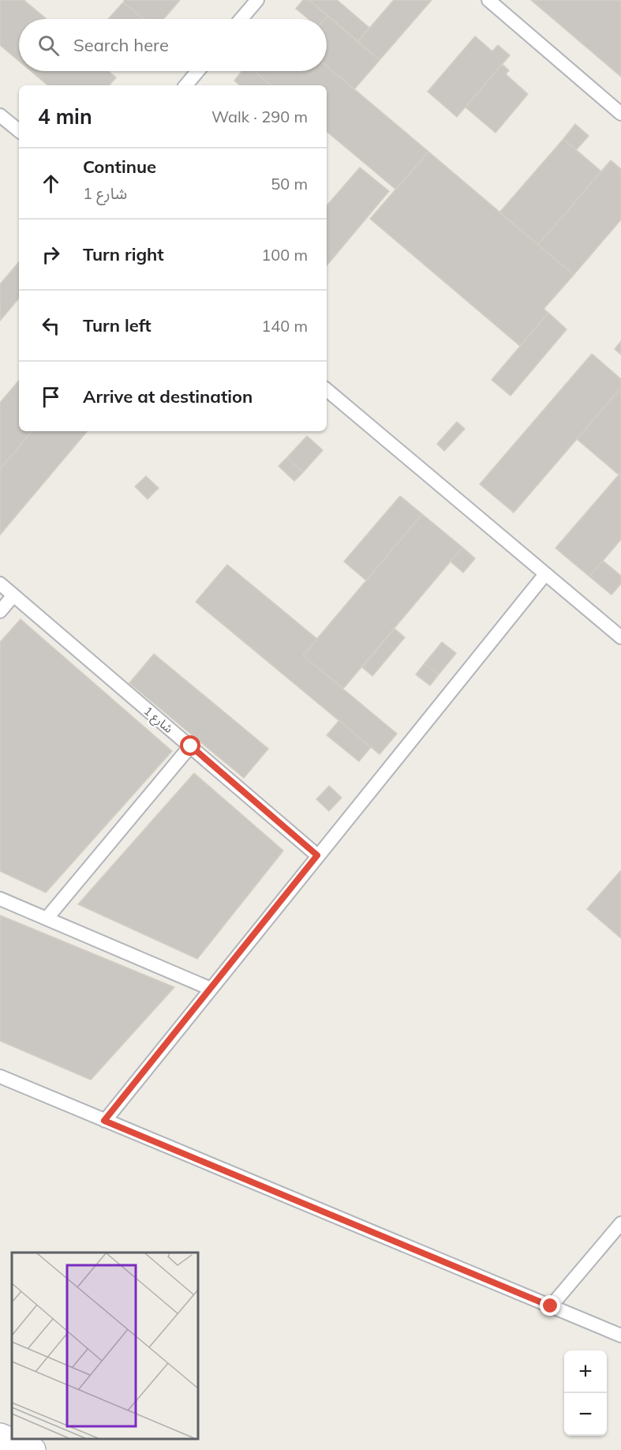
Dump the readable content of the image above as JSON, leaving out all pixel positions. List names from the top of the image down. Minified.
{"streets":{"lane":["شارع 1"]},"page":{"search":"Search here","heading":["4 min","Walk · 290 m"],"list":[["Continue","شارع 1","50 m"],["Turn right","100 m"],["Turn left","140 m"],"Arrive at destination"],"map_buttons":["+","−"]}}
